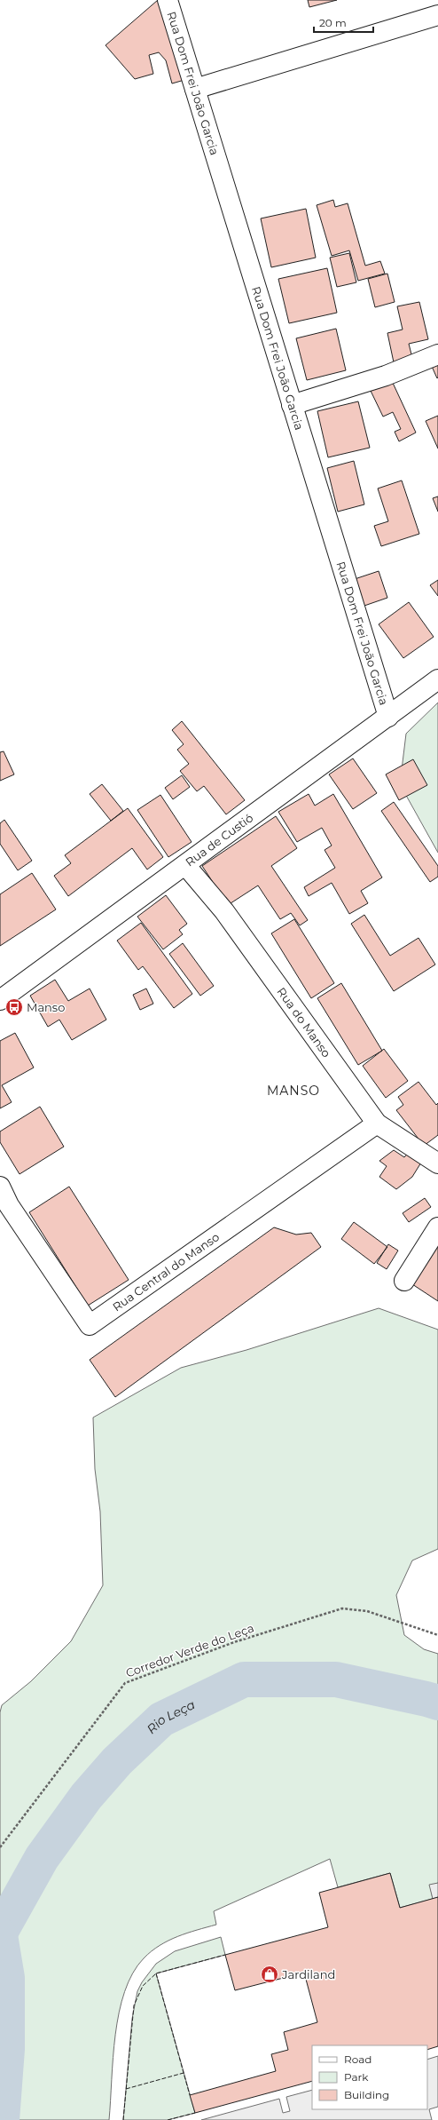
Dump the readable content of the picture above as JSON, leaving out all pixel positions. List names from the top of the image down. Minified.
{"streets":{"street":["Rua Dom Frei João Garcia","Rua de Custió","Rua do Manso","Rua Central do Manso"],"path":["Corredor Verde do Leça"]},"crossings":[["Rua Dom Frei João Garcia","Rua de Custió"],["Rua de Custió","Rua do Manso"],["Rua do Manso","Rua Central do Manso"]],"districts":["MANSO"],"water":["Rio Leça"],"places":{"bus stop":["Manso"],"shop":["Jardiland"]},"legend":["Road","Park","Building"],"scale_bar":"20 m"}
